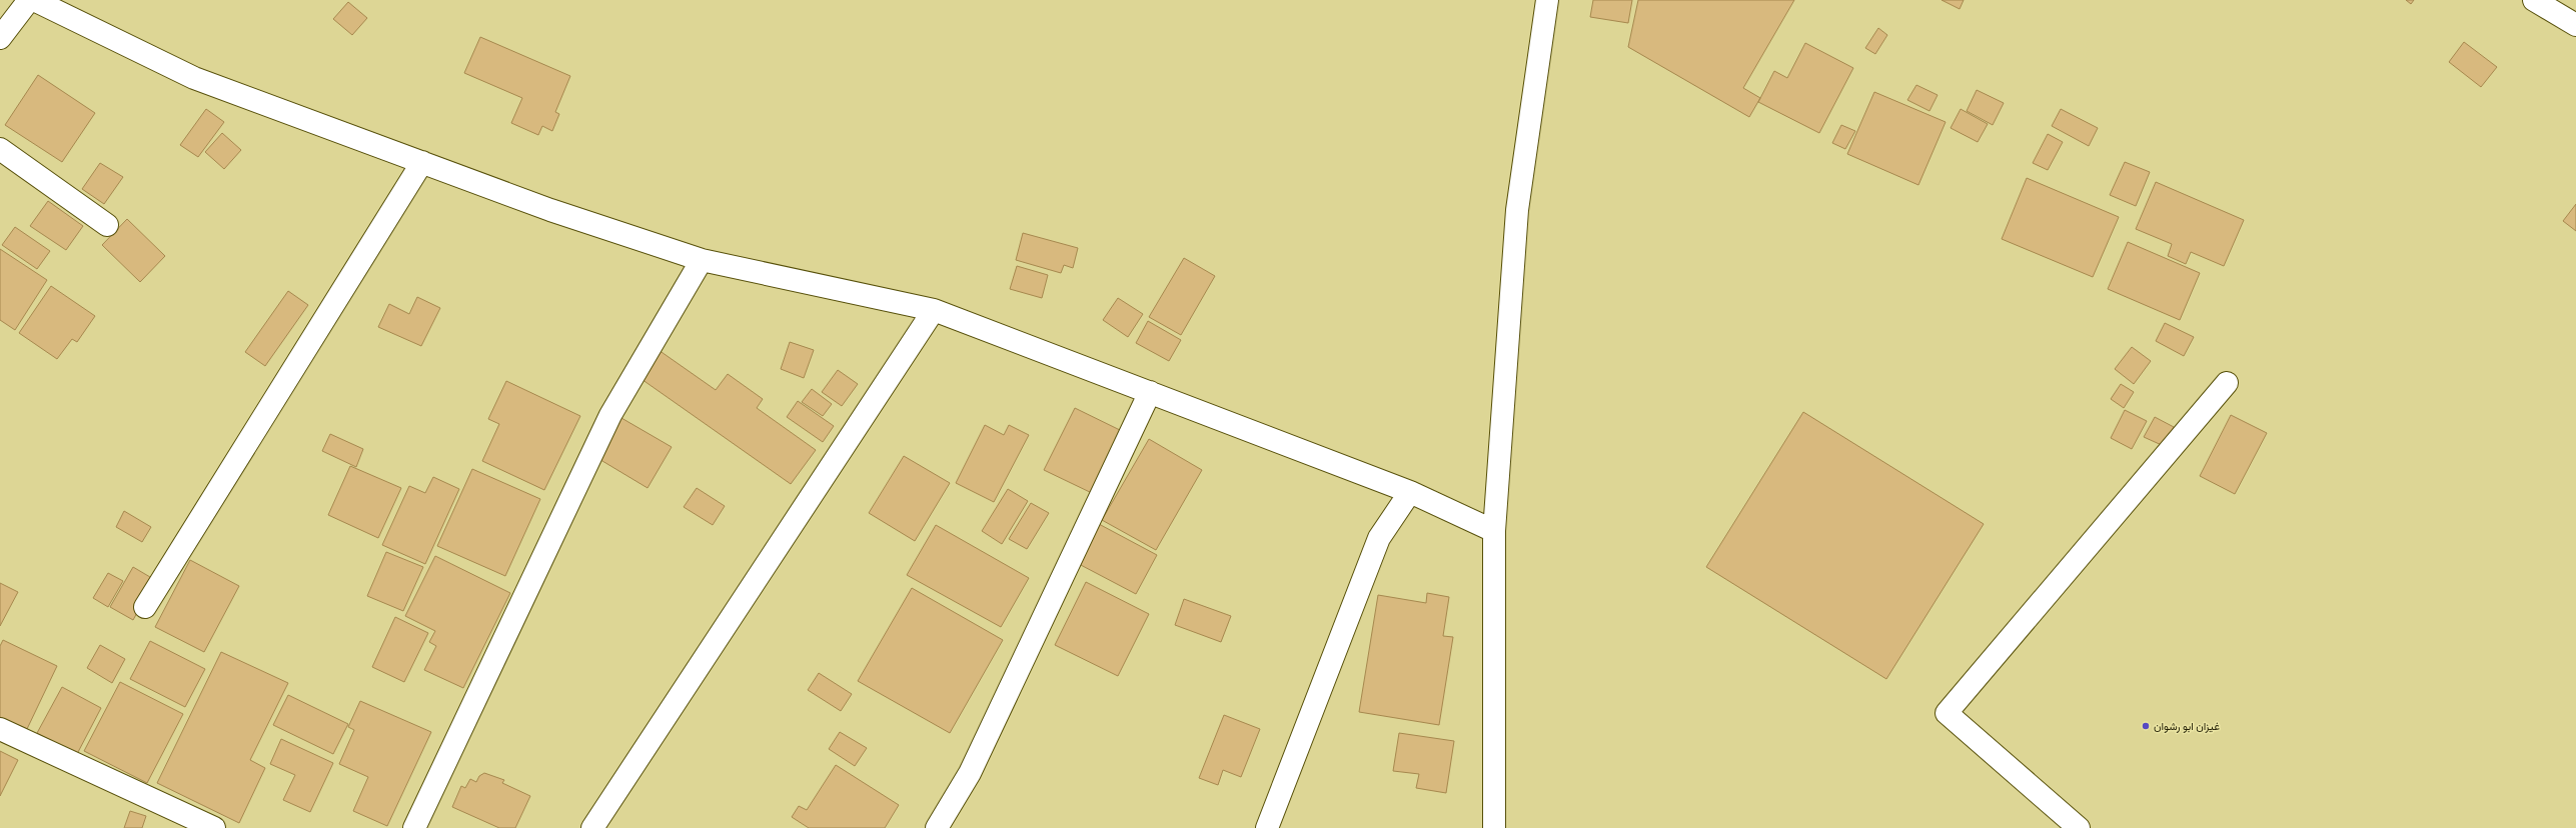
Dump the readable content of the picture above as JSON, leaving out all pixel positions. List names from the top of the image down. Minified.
{"places":["غيزان ابو رشوان"]}
